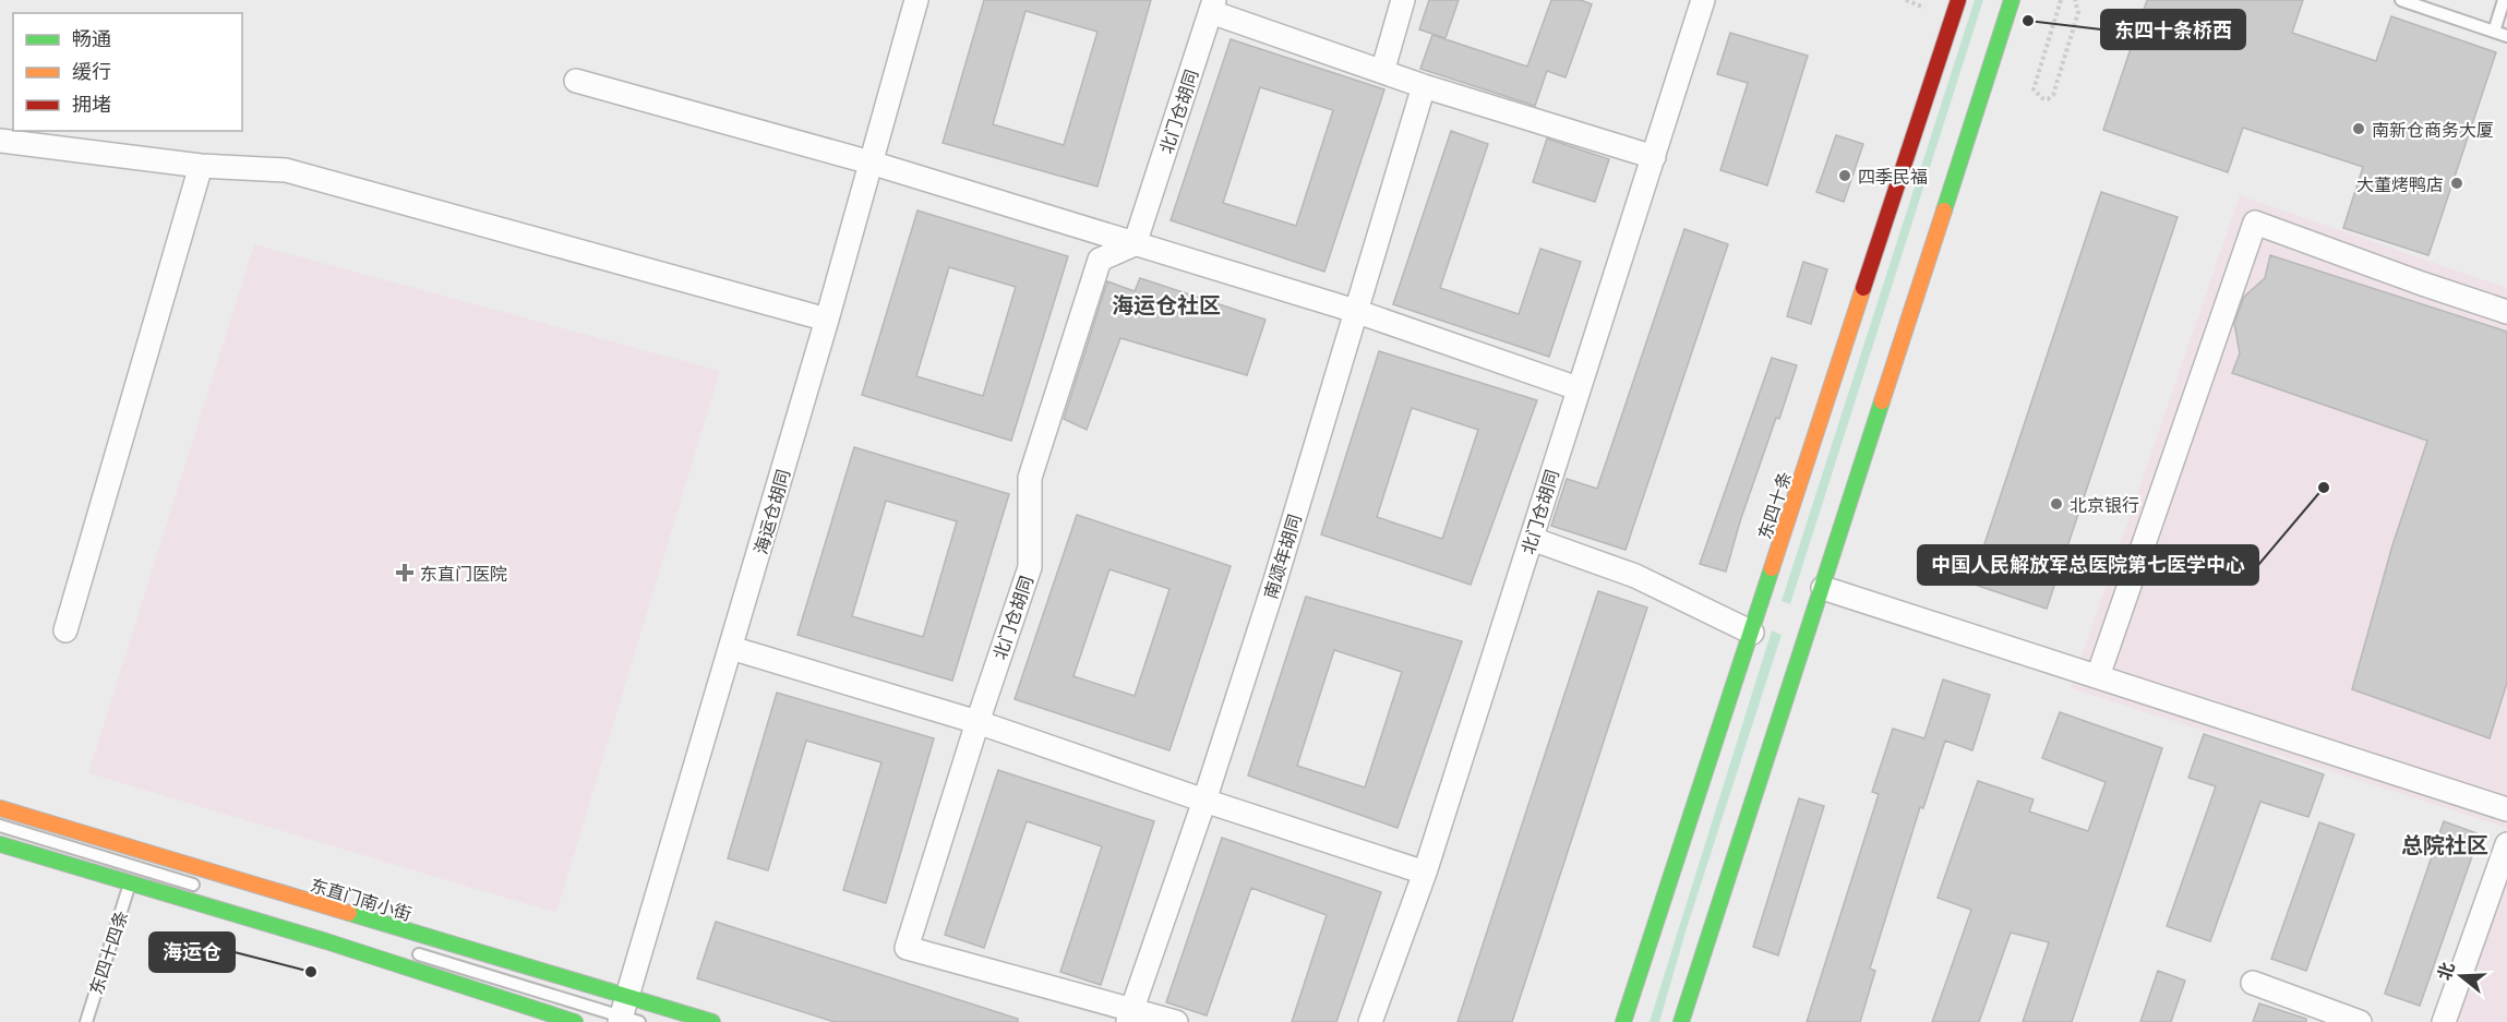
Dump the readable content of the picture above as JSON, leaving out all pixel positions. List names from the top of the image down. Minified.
{"streets":{"main road":["东四十条","东直门南小街"],"street":["北门仓胡同","海运仓胡同","南颂年胡同"],"lane":["东四十四条"]},"crossings":[["北门仓胡同","南颂年胡同"],["海运仓胡同","东直门南小街"]],"districts":["海运仓社区","总院社区"],"places":{"other":["东四十条桥西","南新仓商务大厦","四季民福","大董烤鸭店","中国人民解放军总医院第七医学中心","北京银行","海运仓"],"health":["东直门医院"]},"legend":["畅通","缓行","拥堵"],"north":"left"}
